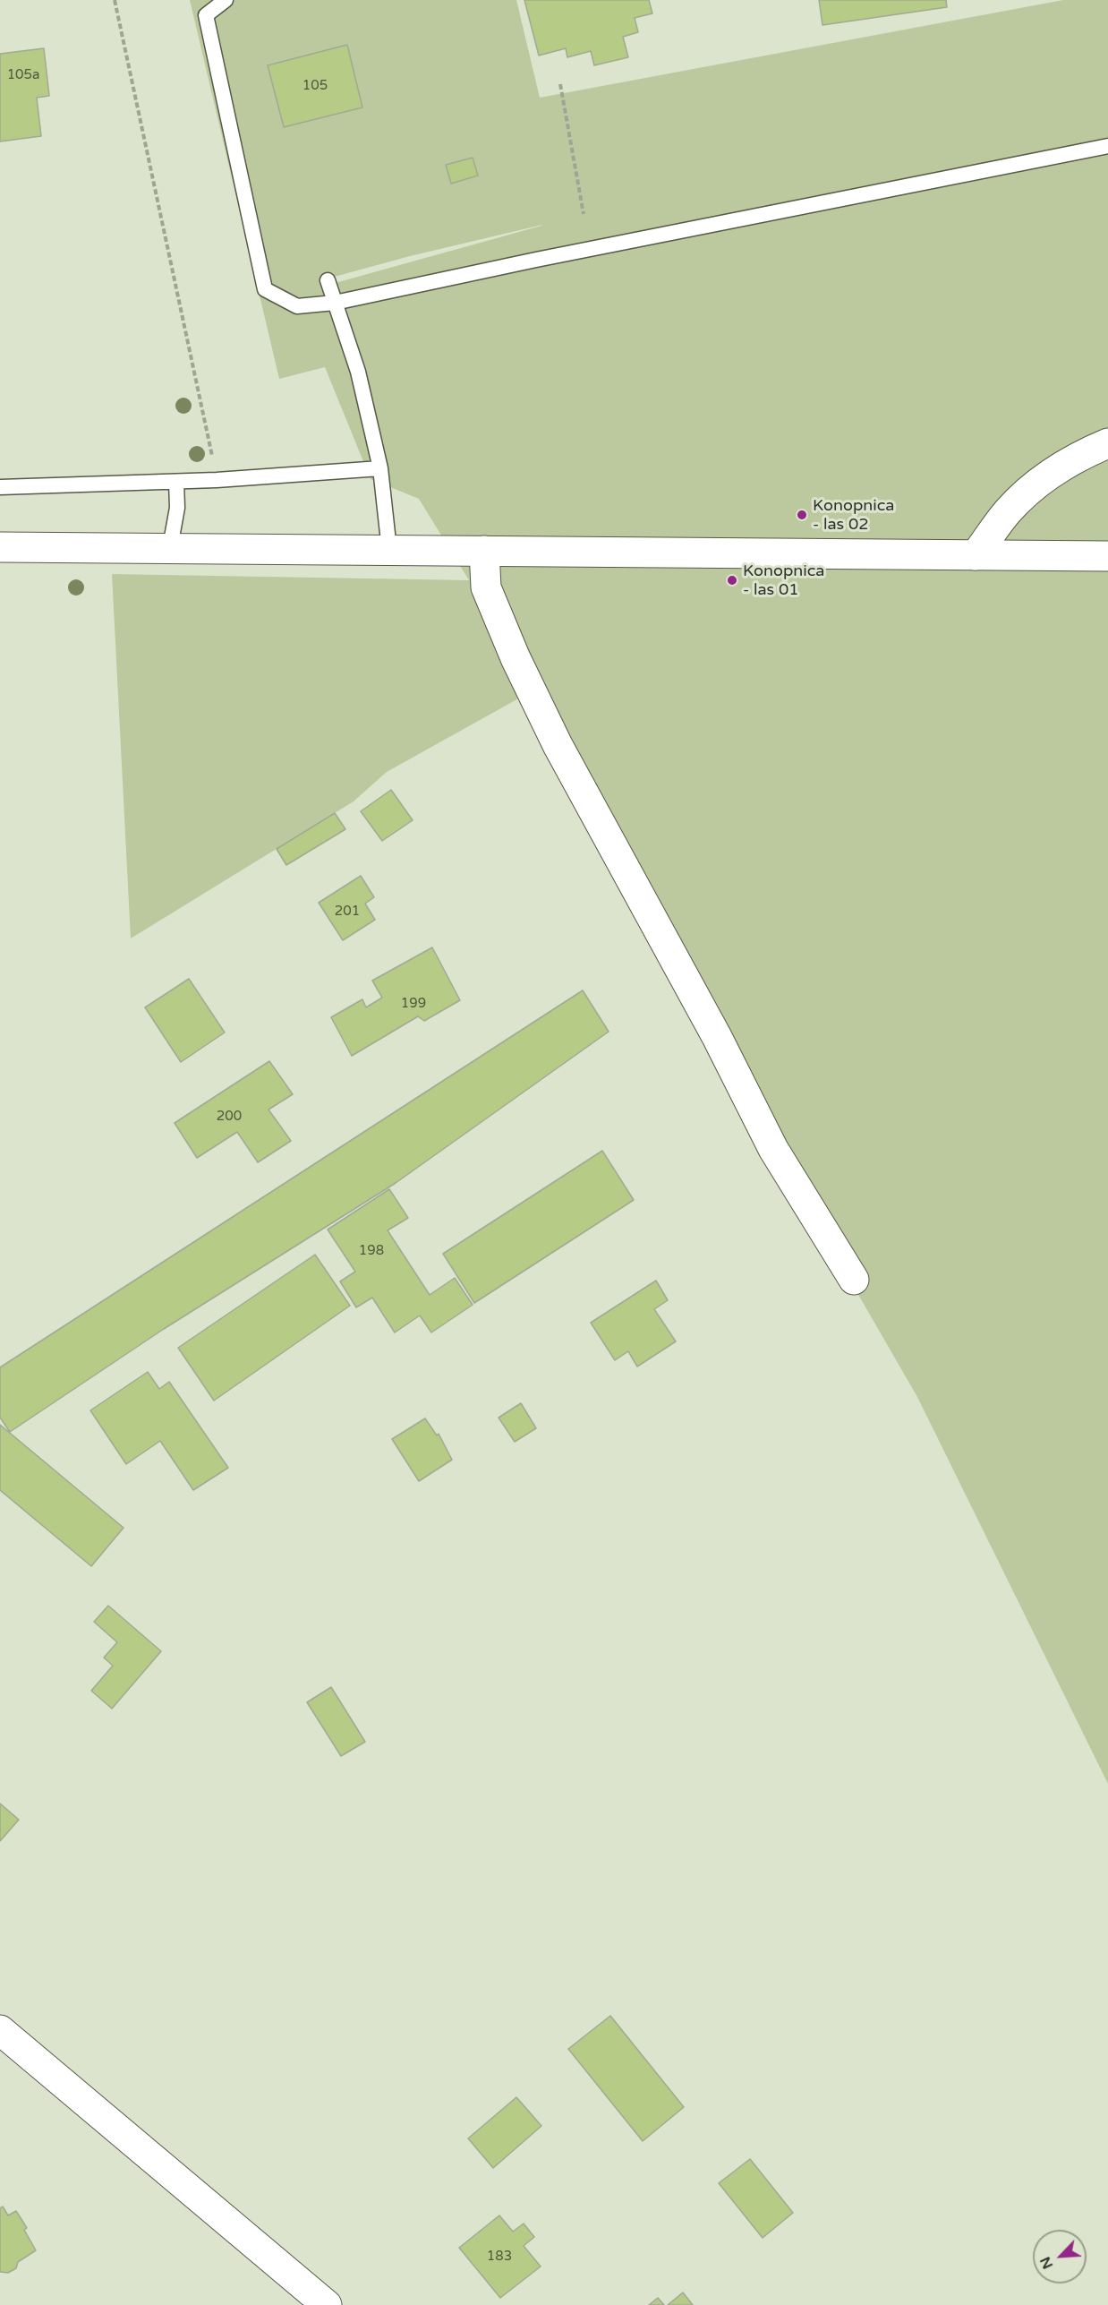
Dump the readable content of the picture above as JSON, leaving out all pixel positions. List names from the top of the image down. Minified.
{"places":["Konopnica - las 02","Konopnica - las 01"],"house_numbers":["105a","105","201","199","200","198","183"],"north":"bottom left"}
